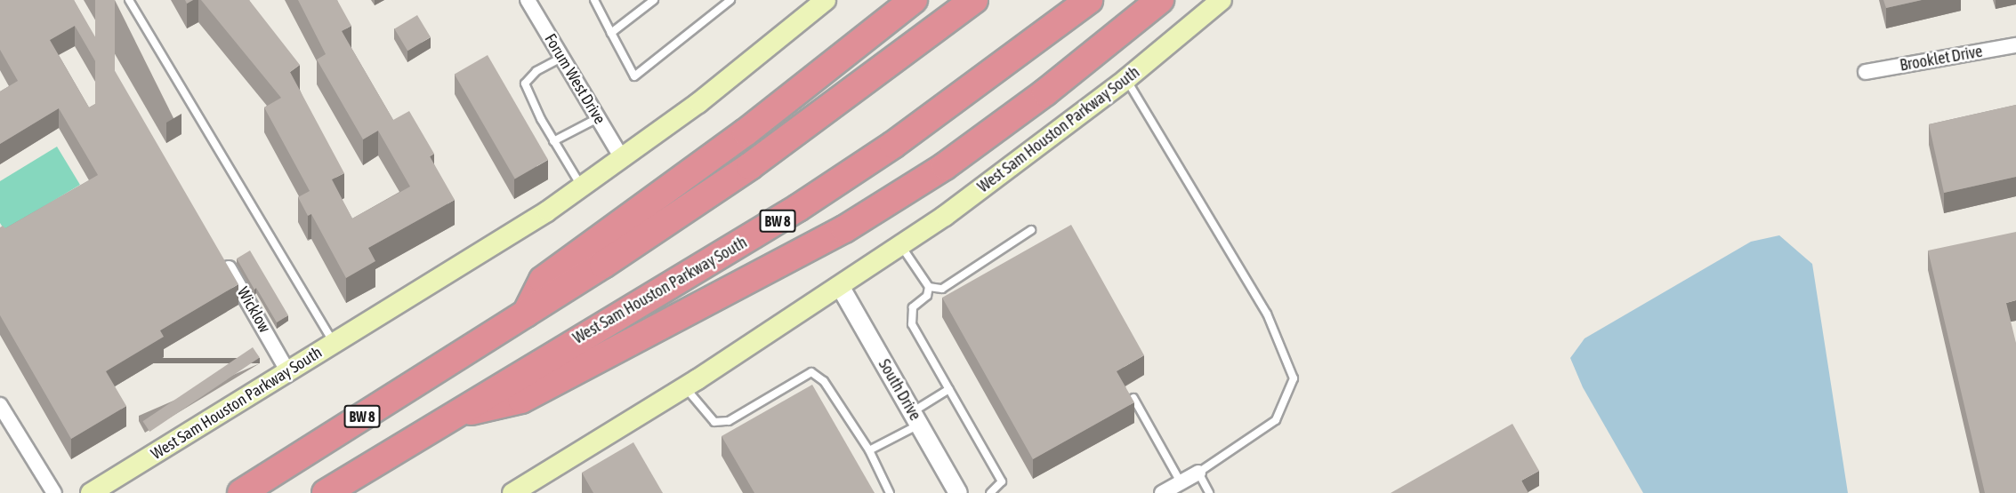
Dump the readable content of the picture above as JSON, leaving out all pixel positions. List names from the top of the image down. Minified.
{"streets":{"highway":["West Sam Houston Parkway South","BW 8"],"street":["Brooklet Drive","Forum West Drive","Wicklow","South Drive"]},"crossings":[["Forum West Drive","West Sam Houston Parkway South"],["West Sam Houston Parkway South","Wicklow"],["West Sam Houston Parkway South","South Drive"]]}
